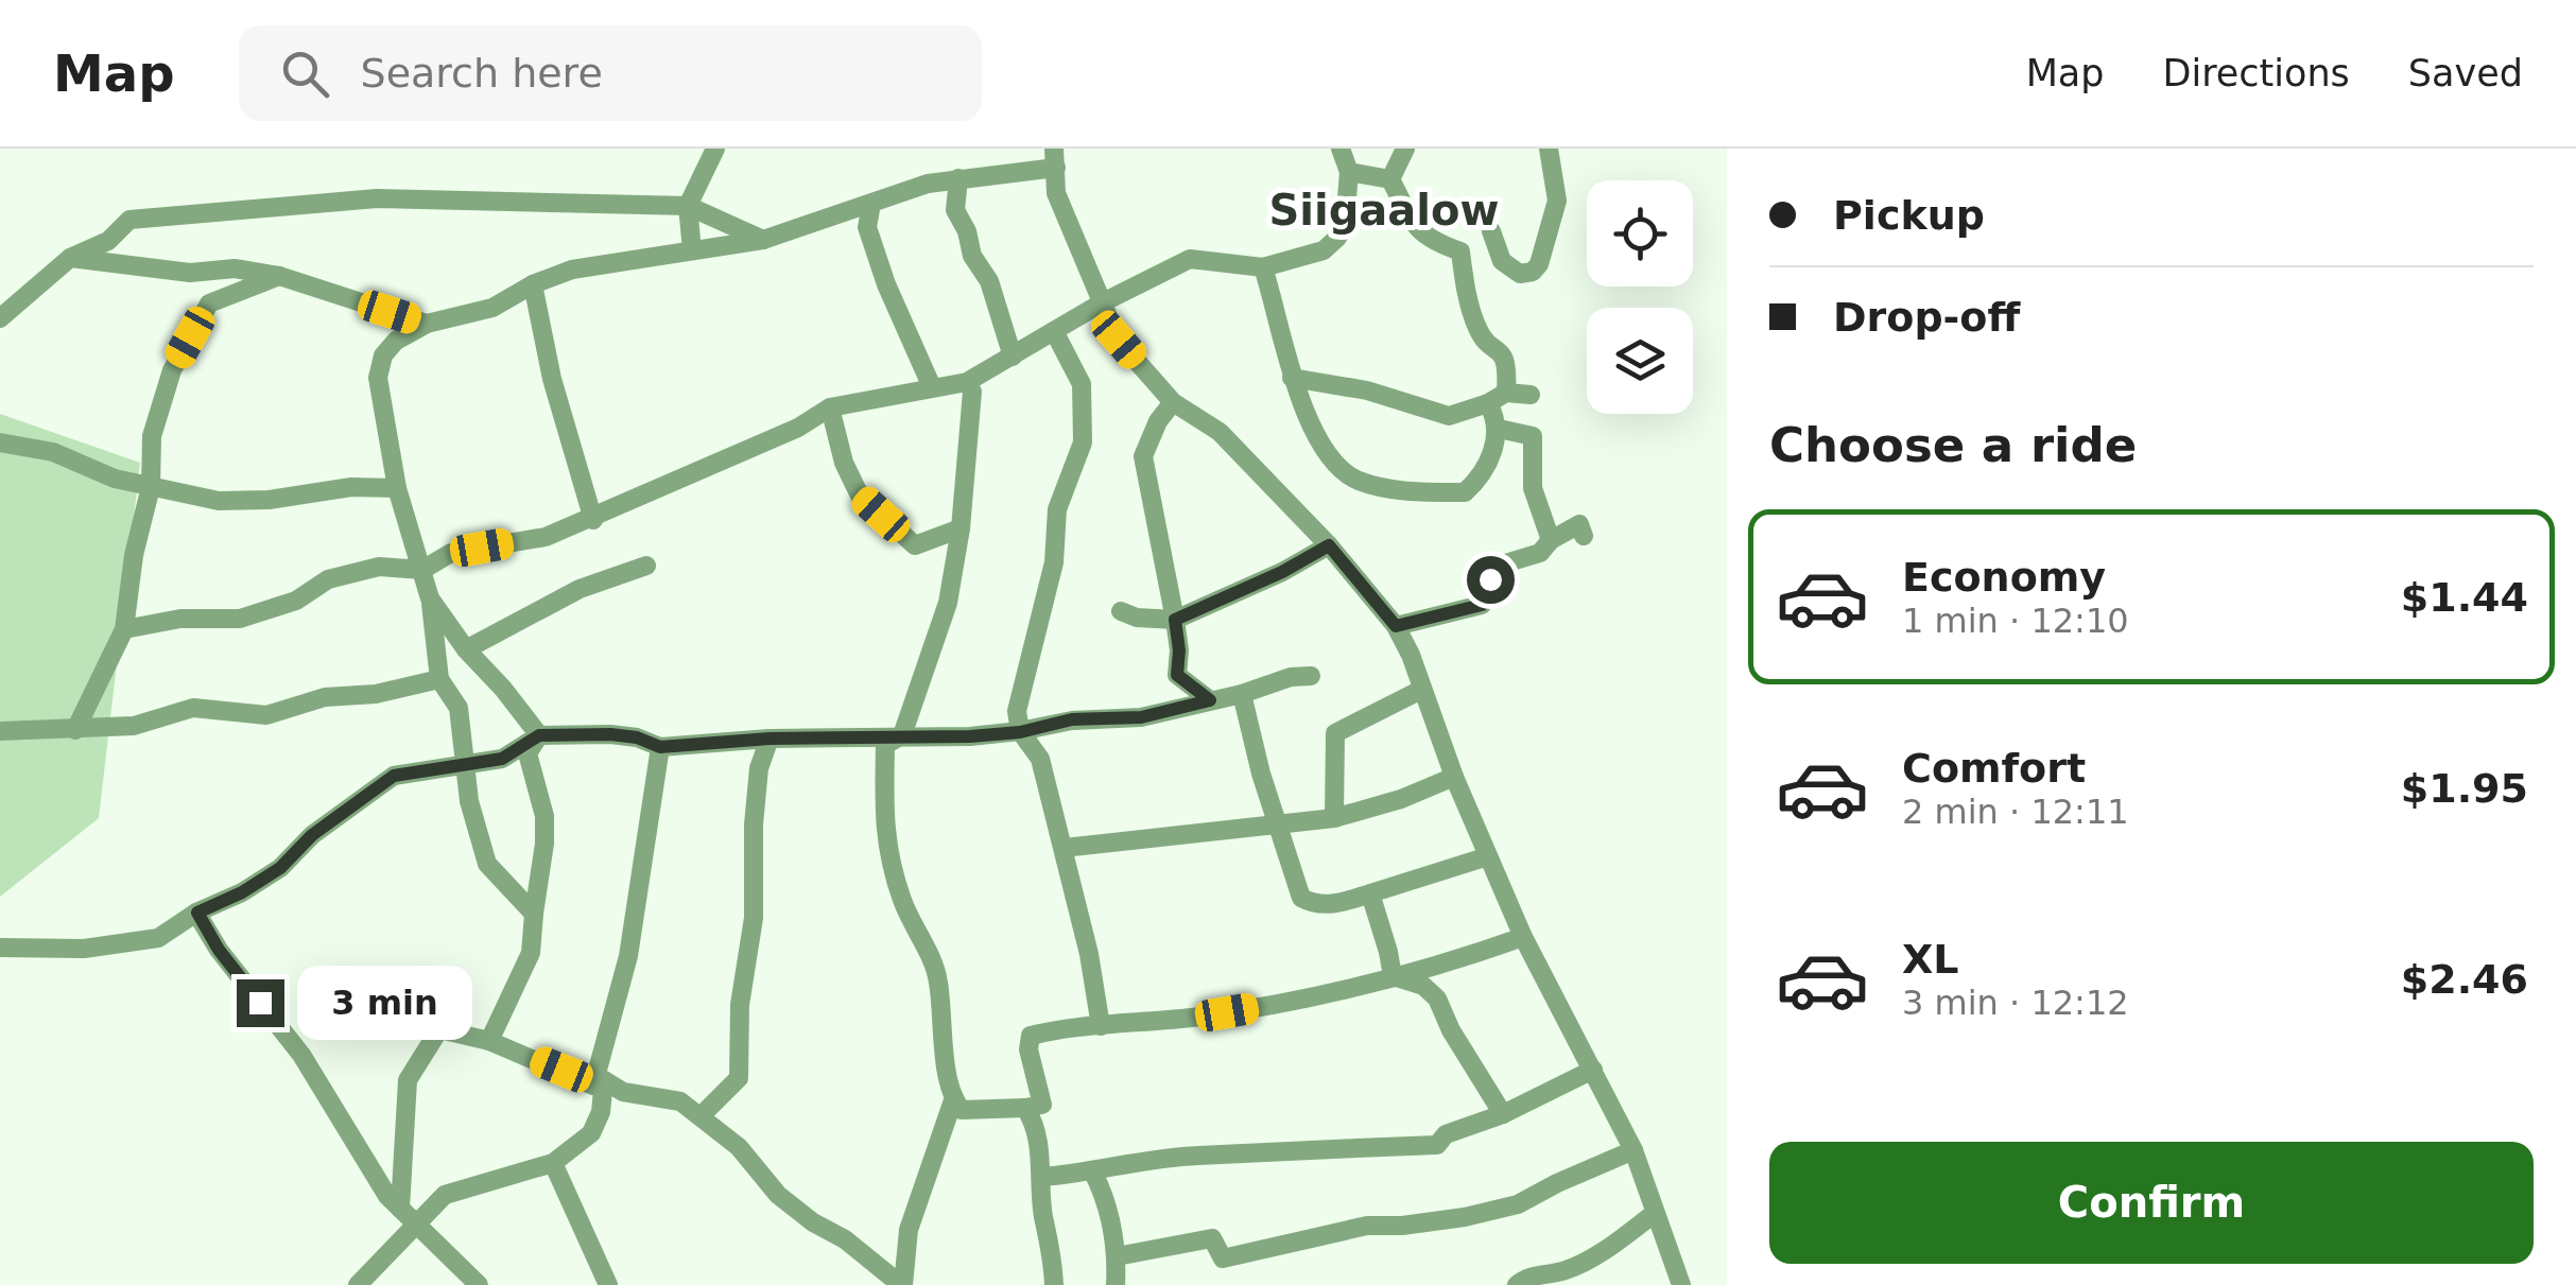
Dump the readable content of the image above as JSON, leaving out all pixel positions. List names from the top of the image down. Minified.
{"districts":["Siigaalow"],"page":{"header":"Map","search":"Search here","nav":["Map","Directions","Saved"],"banner":["Pickup","Drop-off"],"heading":"Choose a ride","list":[{"name":"Economy","note":"1 min · 12:10","value":"$1.44"},{"name":"Comfort","note":"2 min · 12:11","value":"$1.95"},{"name":"XL","note":"3 min · 12:12","value":"$2.46"}],"bubble":"3 min","buttons":"Confirm"}}
